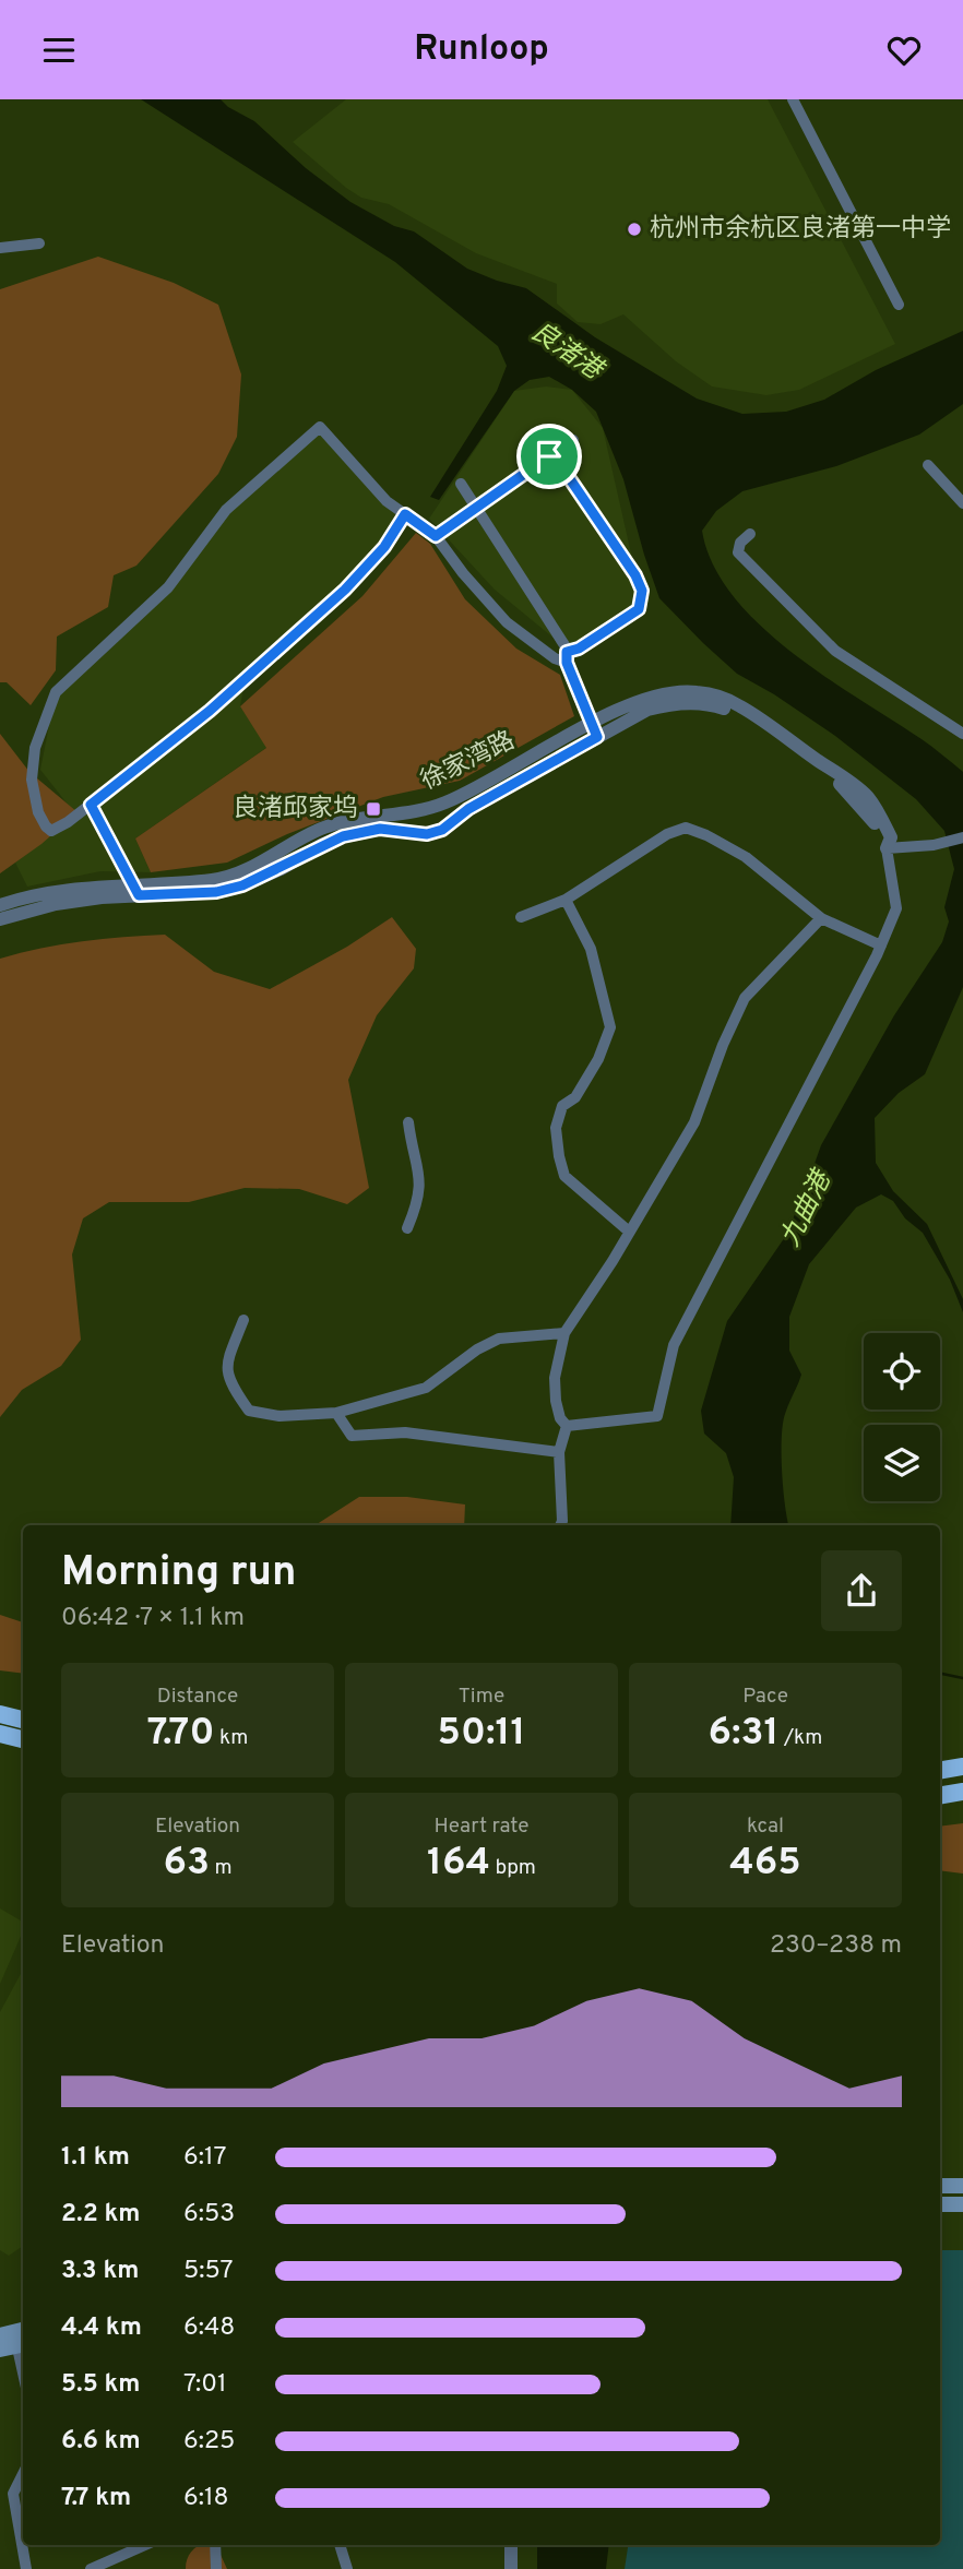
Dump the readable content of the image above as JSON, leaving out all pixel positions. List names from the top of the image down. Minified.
{"streets":{"street":["徐家湾路"]},"water":["良渚港","九曲港"],"places":{"other":["杭州市余杭区良渚第一中学"],"transit":["良渚邱家坞"]},"page":{"header":"Runloop","heading":["Morning run","06:42 · 7 × 1.1 km"],"stats":[["Distance","7.70 km"],["Time","50:11"],["Pace","6:31 /km"],["Elevation","63 m"],["Heart rate","164 bpm"],["kcal","465"]],"chart":["Elevation","230–238 m"],"list":[{"name":"1.1 km","note":"6:17"},{"name":"2.2 km","note":"6:53"},{"name":"3.3 km","note":"5:57"},{"name":"4.4 km","note":"6:48"},{"name":"5.5 km","note":"7:01"},{"name":"6.6 km","note":"6:25"},{"name":"7.7 km","note":"6:18"}]}}
